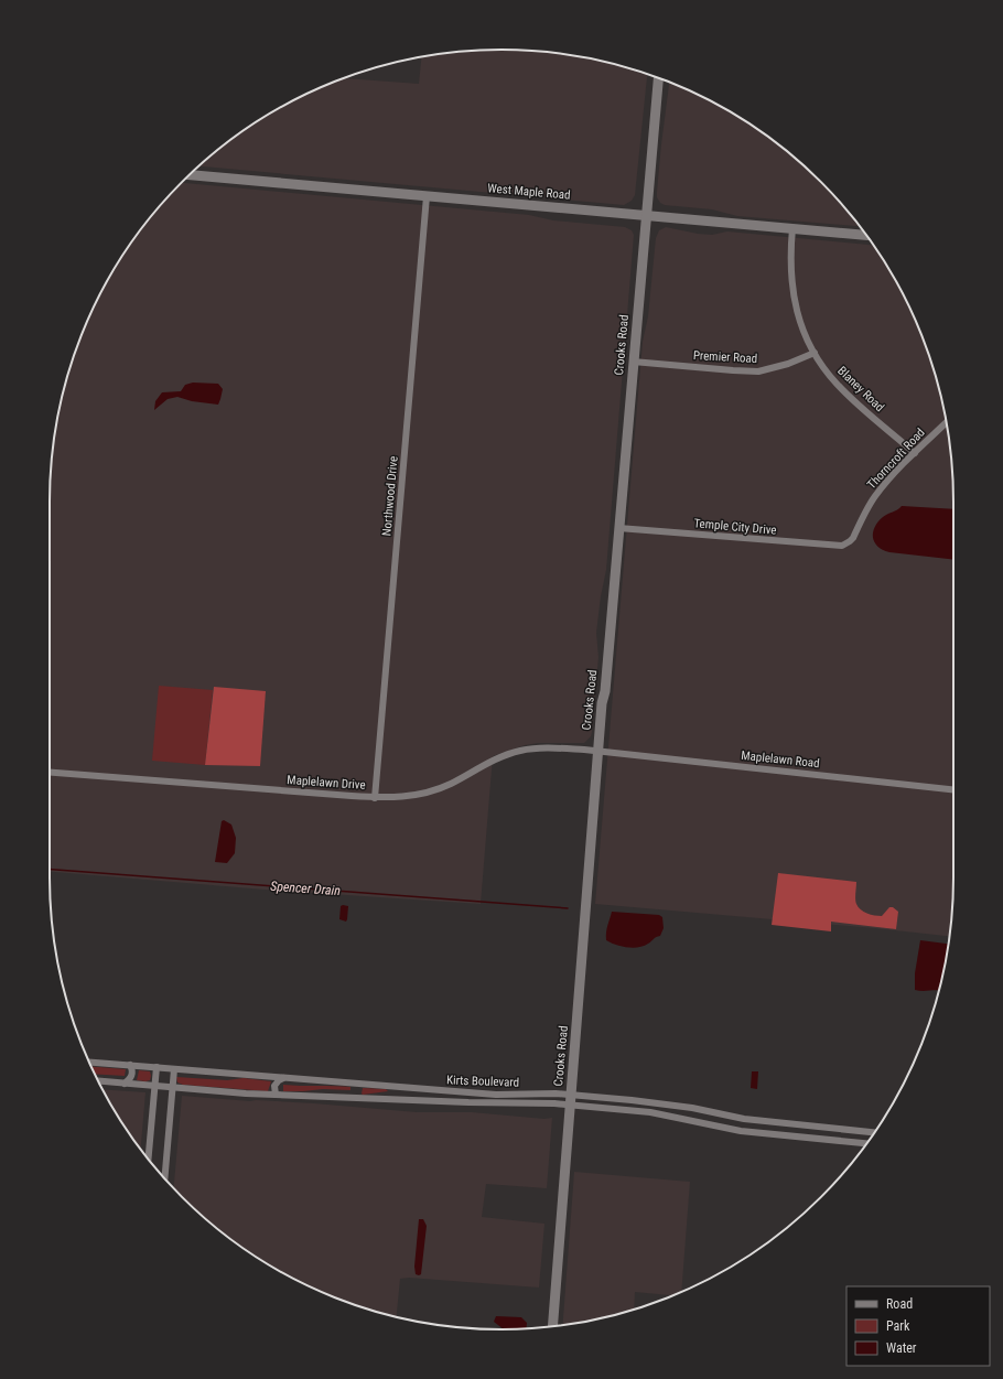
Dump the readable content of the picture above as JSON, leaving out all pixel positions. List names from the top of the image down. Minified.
{"streets":{"main road":["West Maple Road","Crooks Road"],"street":["Premier Road","Blaney Road","Thorncroft Road","Northwood Drive","Temple City Drive","Maplelawn Road","Maplelawn Drive","Kirts Boulevard"]},"crossings":[["West Maple Road","Crooks Road"],["West Maple Road","Blaney Road"],["West Maple Road","Northwood Drive"],["Crooks Road","Premier Road"],["Crooks Road","Temple City Drive"],["Crooks Road","Maplelawn Road"],["Crooks Road","Maplelawn Drive"],["Crooks Road","Kirts Boulevard"],["Premier Road","Blaney Road"],["Blaney Road","Thorncroft Road"],["Thorncroft Road","Temple City Drive"],["Northwood Drive","Maplelawn Drive"],["Maplelawn Road","Maplelawn Drive"]],"water":["Spencer Drain"],"legend":["Road","Park","Water"]}
